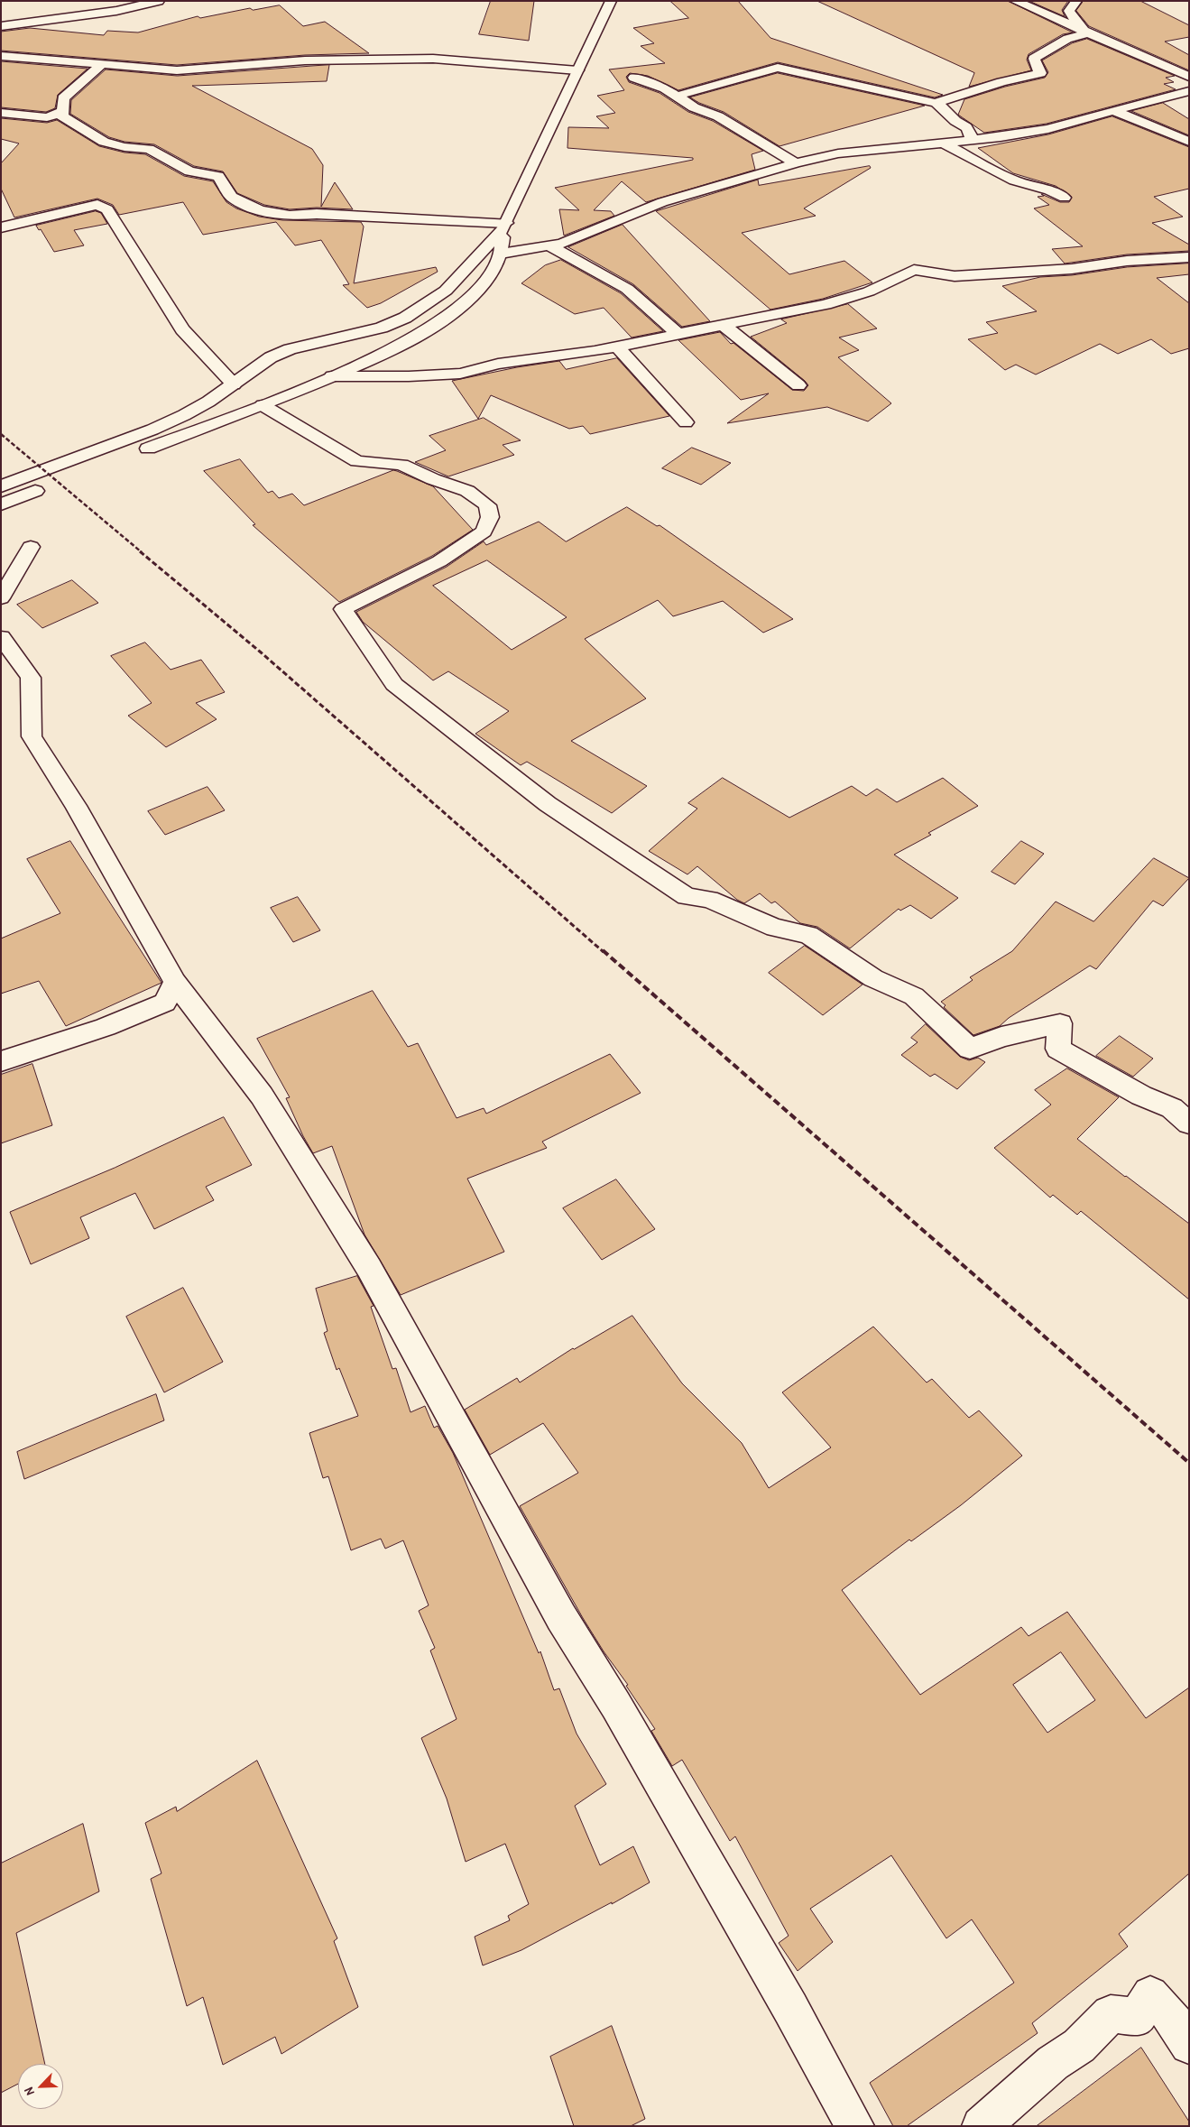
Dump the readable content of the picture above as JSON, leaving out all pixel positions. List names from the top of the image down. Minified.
{"north":"bottom left"}
